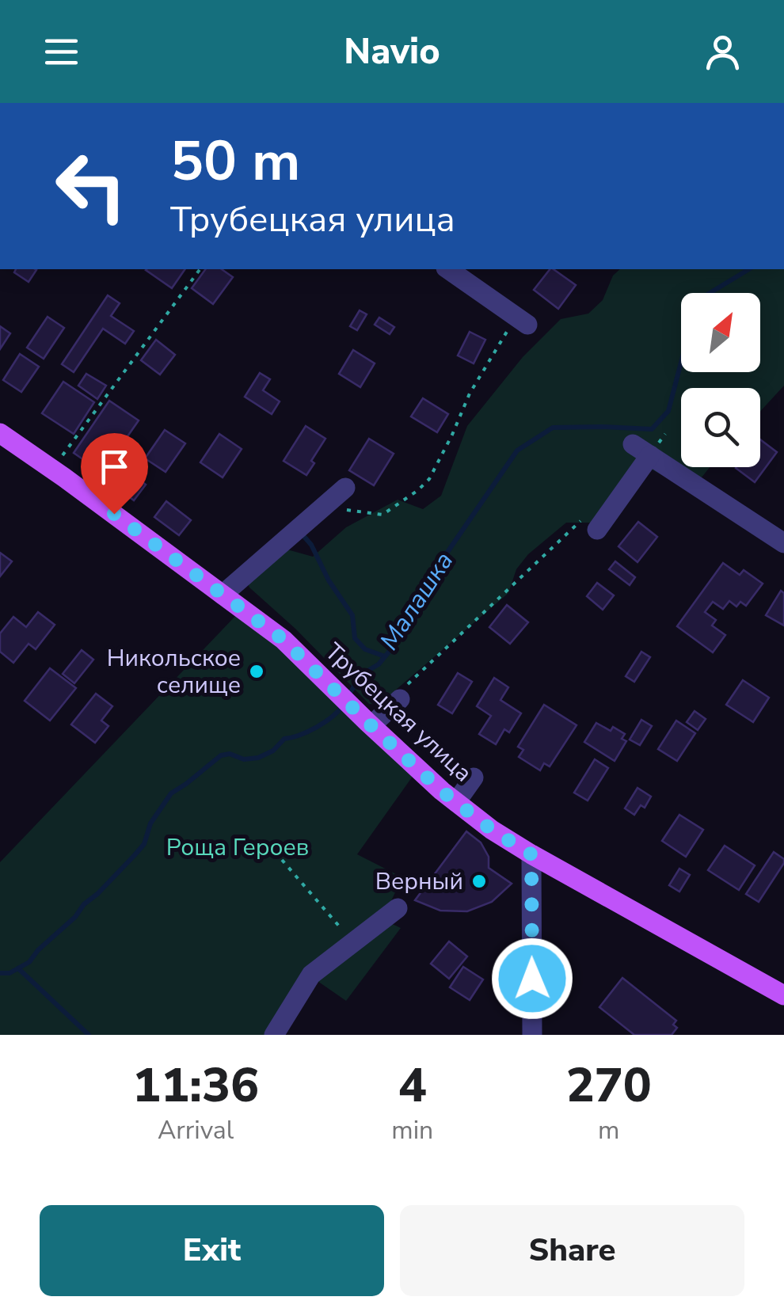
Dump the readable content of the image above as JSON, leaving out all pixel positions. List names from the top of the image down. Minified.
{"streets":{"main road":["Трубецкая улица"]},"water":["Малашка"],"parks":["Роща Героев"],"places":["Никольское селище","Верный"],"north":"top right","page":{"header":"Navio","turn":["50 m","Трубецкая улица"],"eta":["11:36","Arrival","4","min","270","m"],"buttons":["Exit","Share"]}}
